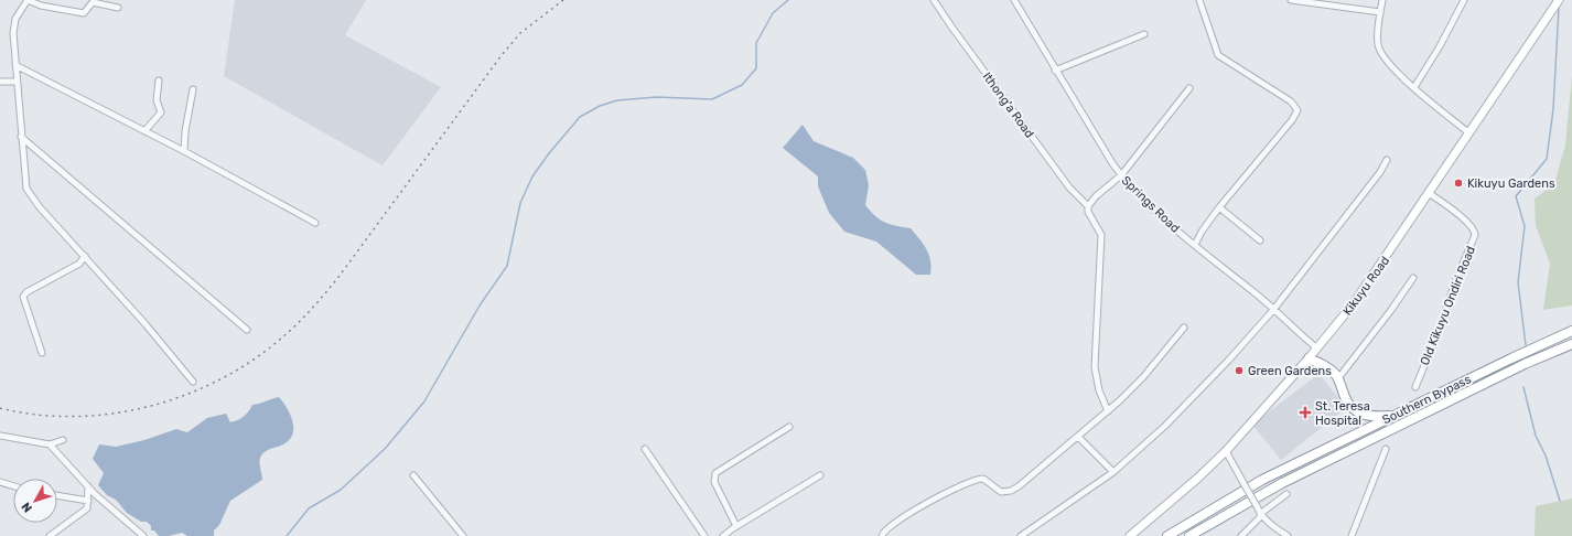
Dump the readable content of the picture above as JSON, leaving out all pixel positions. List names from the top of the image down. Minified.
{"streets":{"highway":["Southern Bypass"],"main road":["Kikuyu Road"],"street":["Ithong'a Road","Springs Road","Old Kikuyu Ondiri Road"]},"crossings":[["Springs Road","Kikuyu Road"],["Kikuyu Road","Old Kikuyu Ondiri Road"]],"places":{"other":["Kikuyu Gardens","Green Gardens"],"health":["St. Teresa Hospital"]},"north":"bottom left"}
